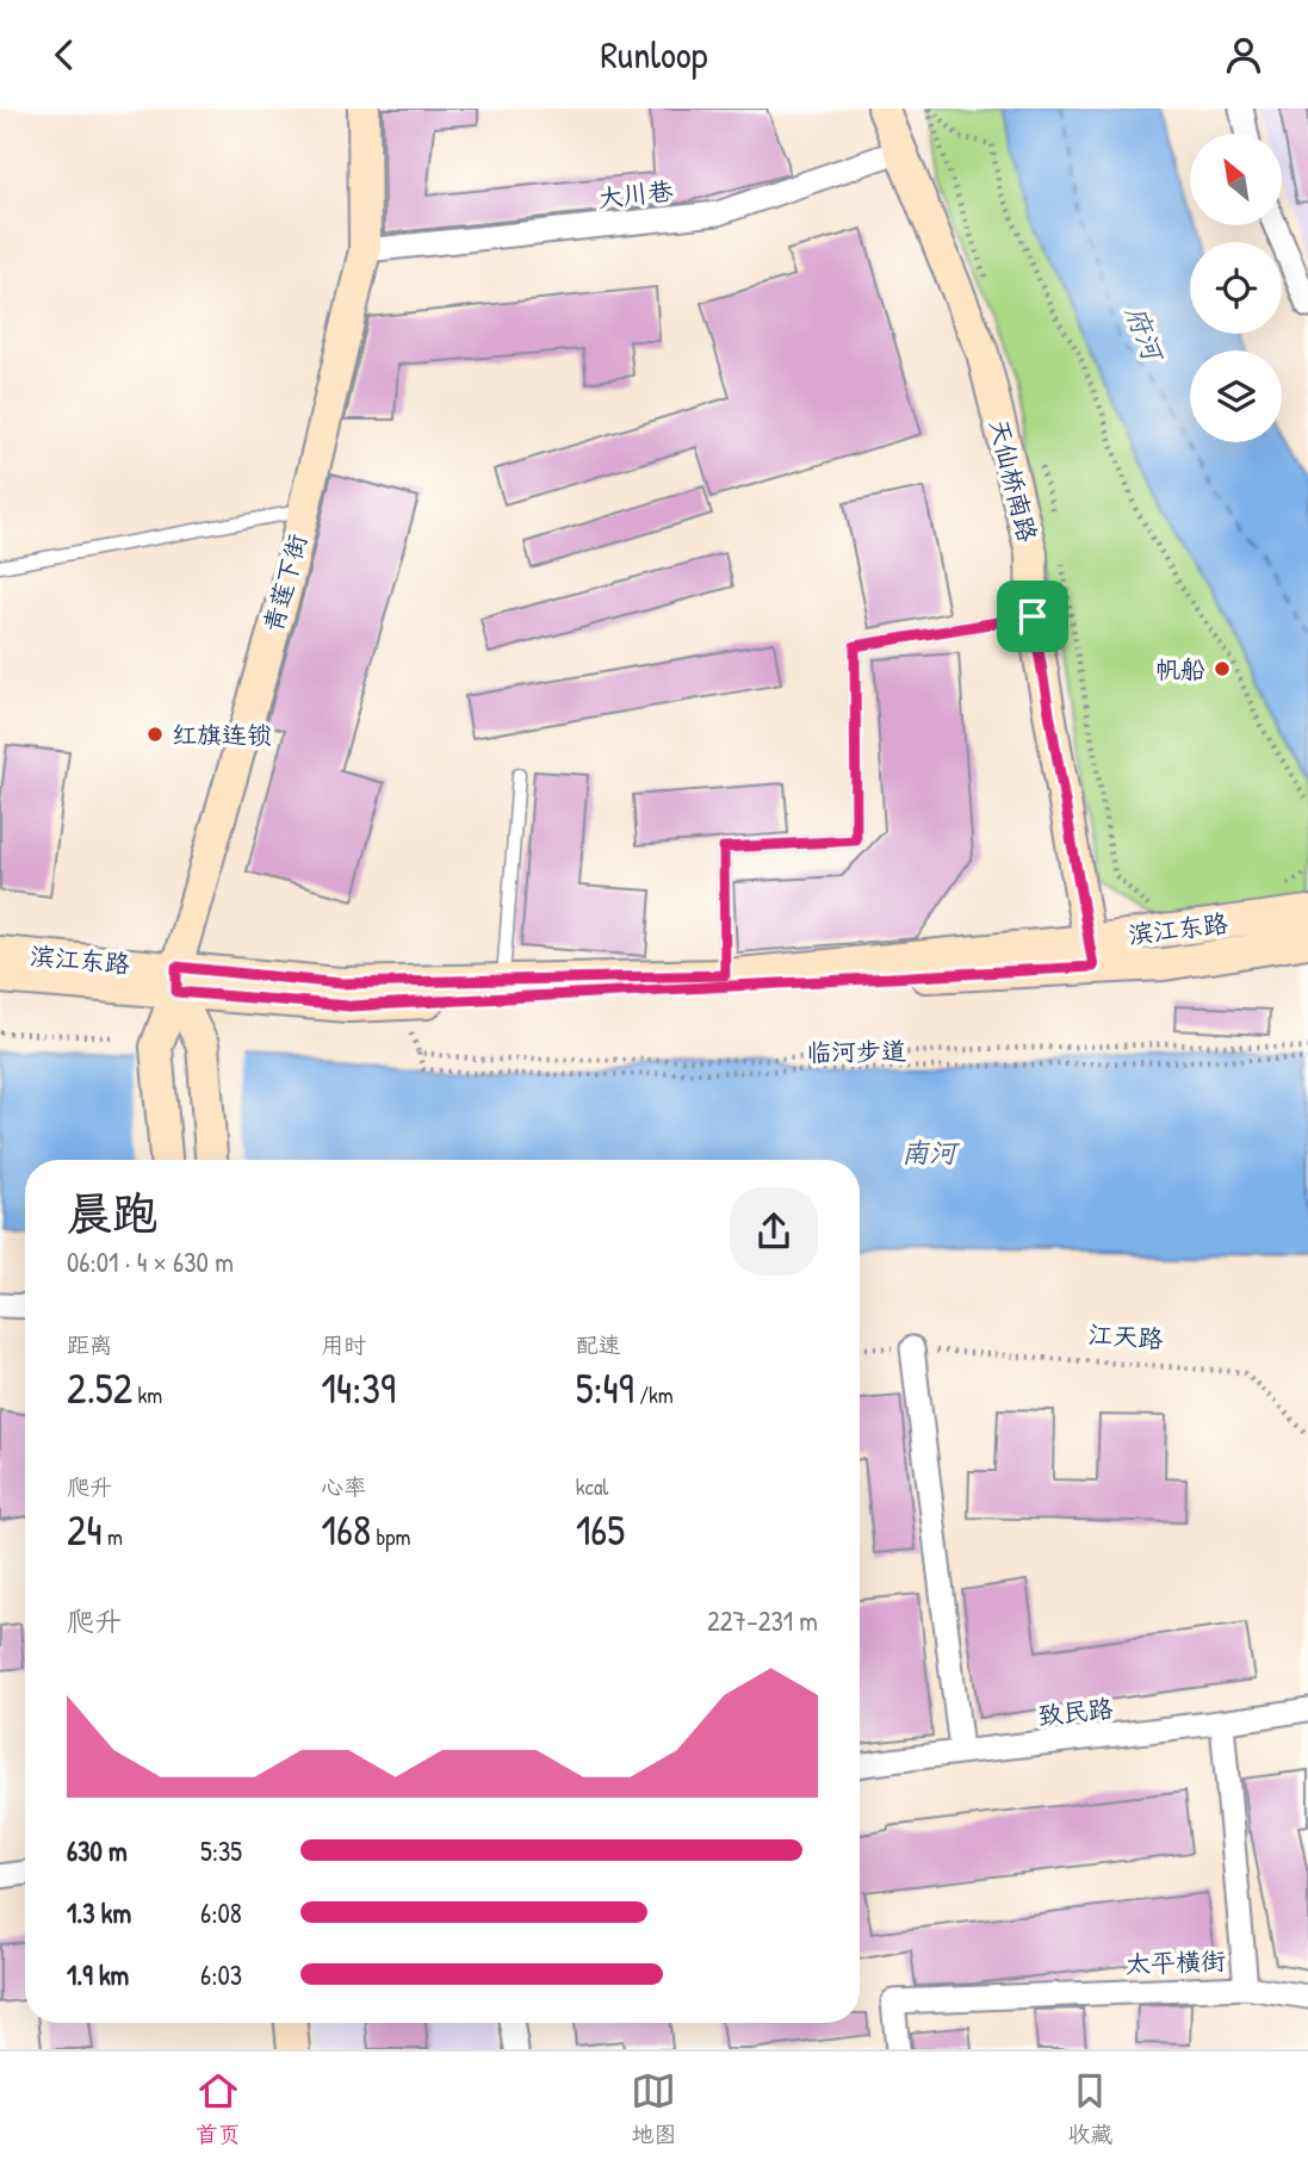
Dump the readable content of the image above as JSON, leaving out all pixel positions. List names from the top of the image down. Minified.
{"streets":{"main road":["天仙桥南路","青莲下街","滨江东路"],"street":["大川巷","致民路","太平横街"],"path":["临河步道","江天路"]},"crossings":[["大川巷","天仙桥南路"],["大川巷","青莲下街"],["天仙桥南路","滨江东路"],["青莲下街","滨江东路"],["致民路","太平横街"]],"water":["府河","南河"],"places":["帆船","红旗连锁"],"north":"top left","page":{"header":"Runloop","heading":["晨跑","06:01 · 4 × 630 m"],"stats":[["距离","2.52 km"],["用时","14:39"],["配速","5:49 /km"],["爬升","24 m"],["心率","168 bpm"],["kcal","165"]],"chart":["爬升","227–231 m"],"list":[{"name":"630 m","note":"5:35"},{"name":"1.3 km","note":"6:08"},{"name":"1.9 km","note":"6:03"}],"tabs":["首页","地图","收藏"]}}
